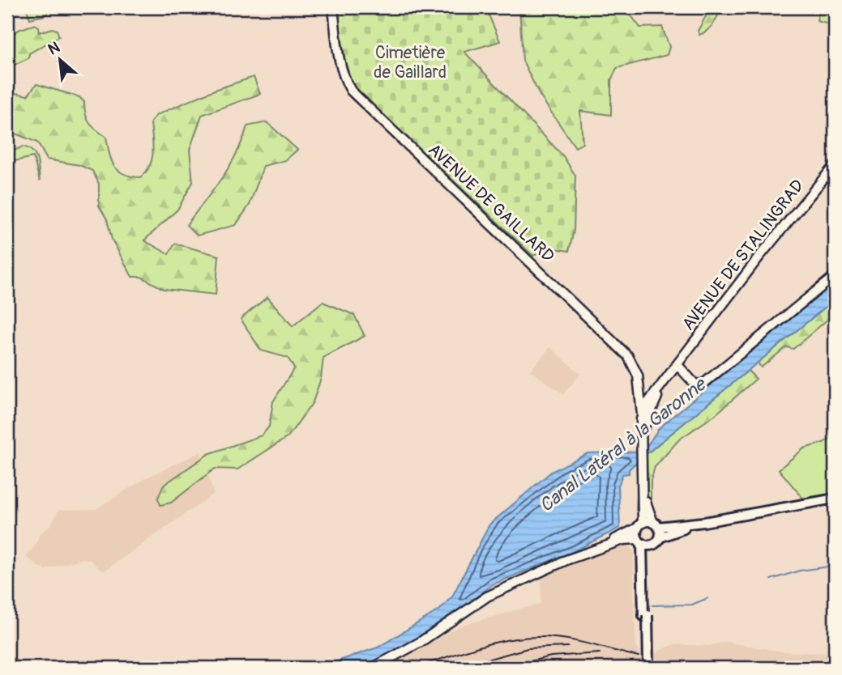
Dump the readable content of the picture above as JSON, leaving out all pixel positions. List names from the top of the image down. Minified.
{"streets":{"street":["AVENUE DE GAILLARD","AVENUE DE STALINGRAD"]},"crossings":[["AVENUE DE GAILLARD","AVENUE DE STALINGRAD"]],"water":["Canal Latéral à la Garonne"],"parks":["Cimetière de Gaillard"],"north":"top left"}
